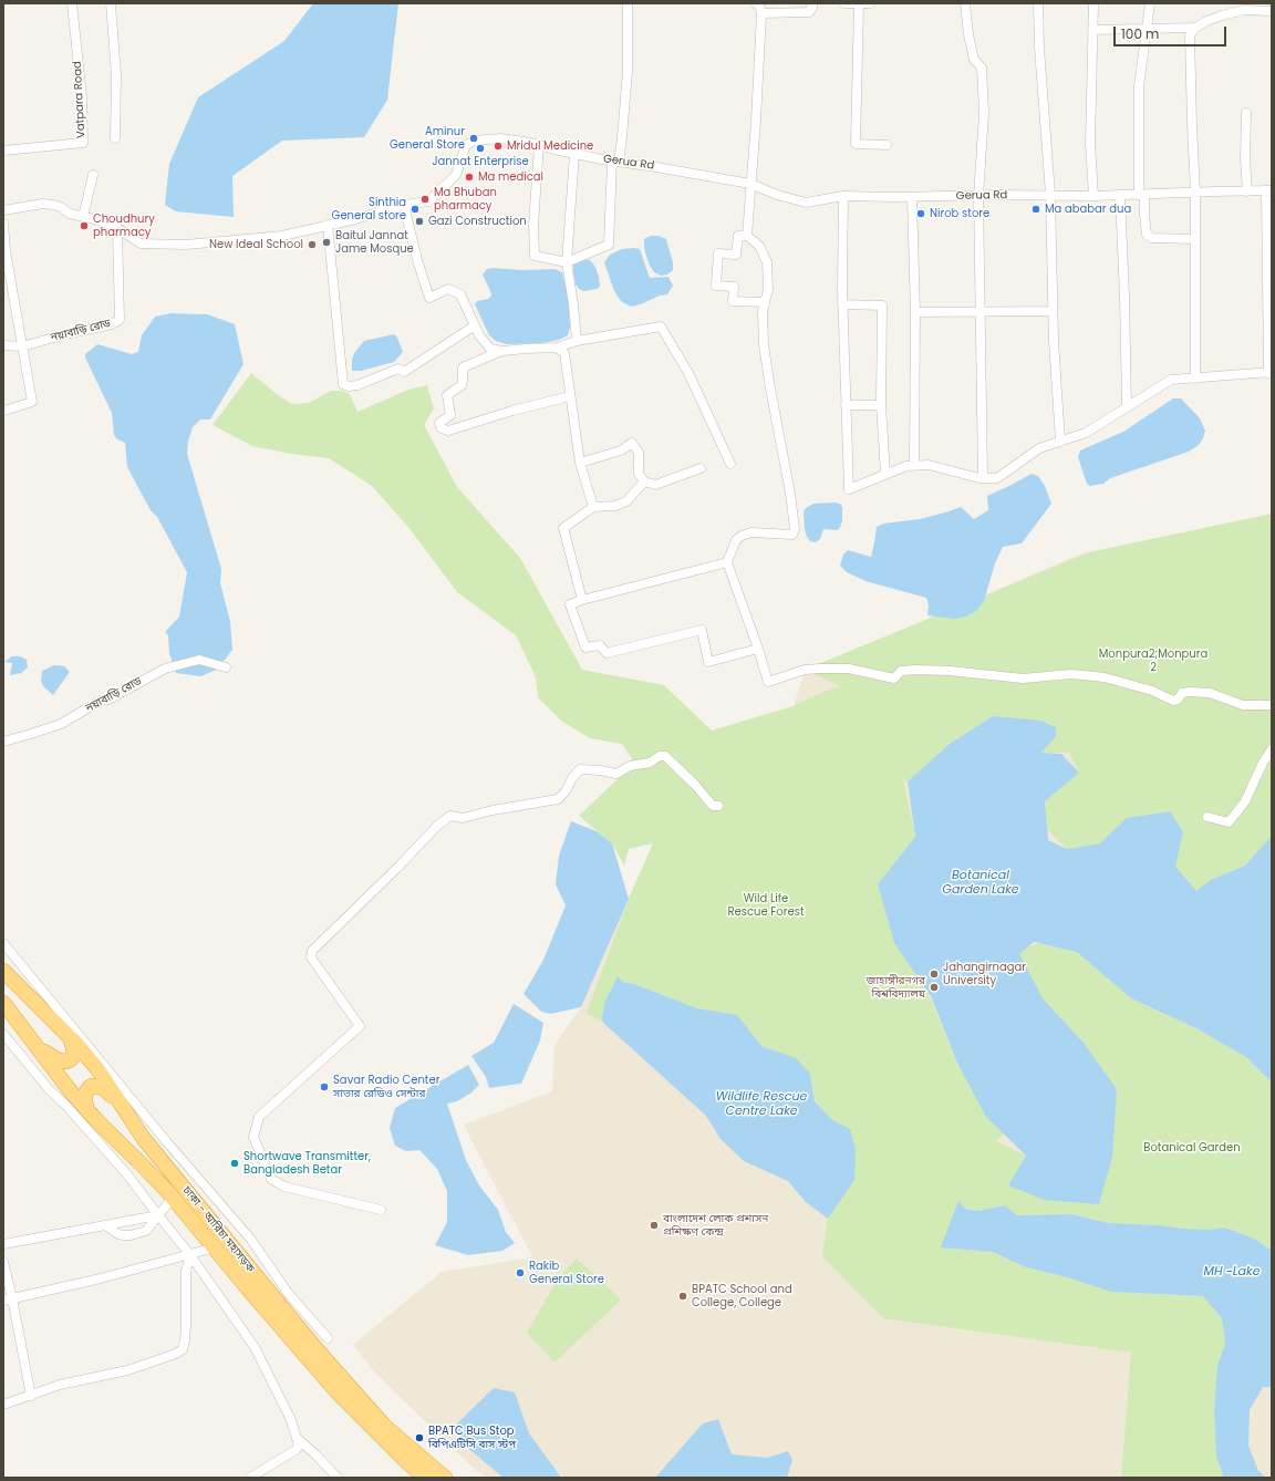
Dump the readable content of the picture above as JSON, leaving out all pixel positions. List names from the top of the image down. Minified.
{"streets":{"highway":["ঢাকা - আরিচা মহাসড়ক"],"street":["Vatpara Road","Gerua Rd","নয়াবাড়ি রোড"]},"crossings":[["Gerua Rd","নয়াবাড়ি রোড"]],"water":["Botanical Garden Lake","Wildlife Rescue Centre Lake","MH -Lake"],"parks":["Monpura2;Monpura 2","Wild Life Rescue Forest","Botanical Garden"],"places":["Aminur General Store","Mridul Medicine","Jannat Enterprise","Ma medical","Ma Bhuban pharmacy","Sinthia General store","Ma ababar dua","Nirob store","Gazi Construction","Choudhury pharmacy","Baitul Jannat Jame Mosque","New Ideal School","Jahangirnagar University","জাহাঙ্গীরনগর বিশ্ববিদ্যালয়","Savar Radio Center সাভার রেডিও সেন্টার","Shortwave Transmitter, Bangladesh Betar","বাংলাদেশ লোক প্রশাসন প্রশিক্ষণ কেন্দ্র","Rakib General Store","BPATC School and College, College","BPATC Bus Stop বিপিএটিসি বাস স্টপ"],"scale_bar":"100 m"}
